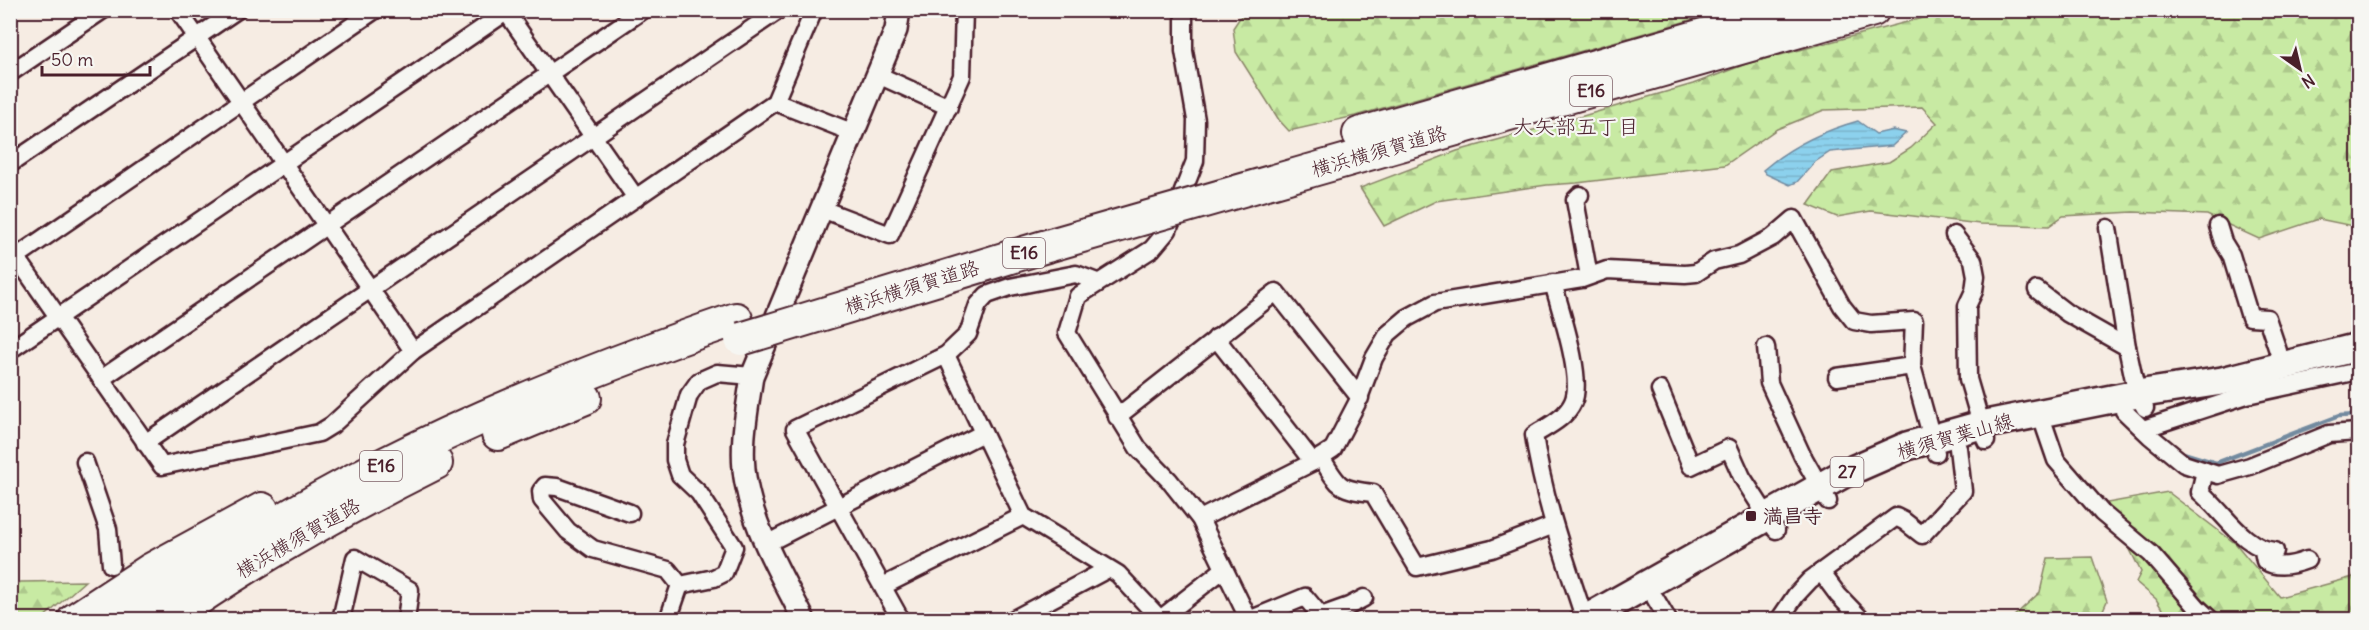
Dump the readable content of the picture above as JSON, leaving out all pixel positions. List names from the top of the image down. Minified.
{"streets":{"highway":["E16","横浜横須賀道路"],"main road":["横須賀葉山線","27"]},"districts":["大矢部五丁目"],"places":{"transit":["満昌寺"]},"scale_bar":"50 m","north":"bottom right"}
